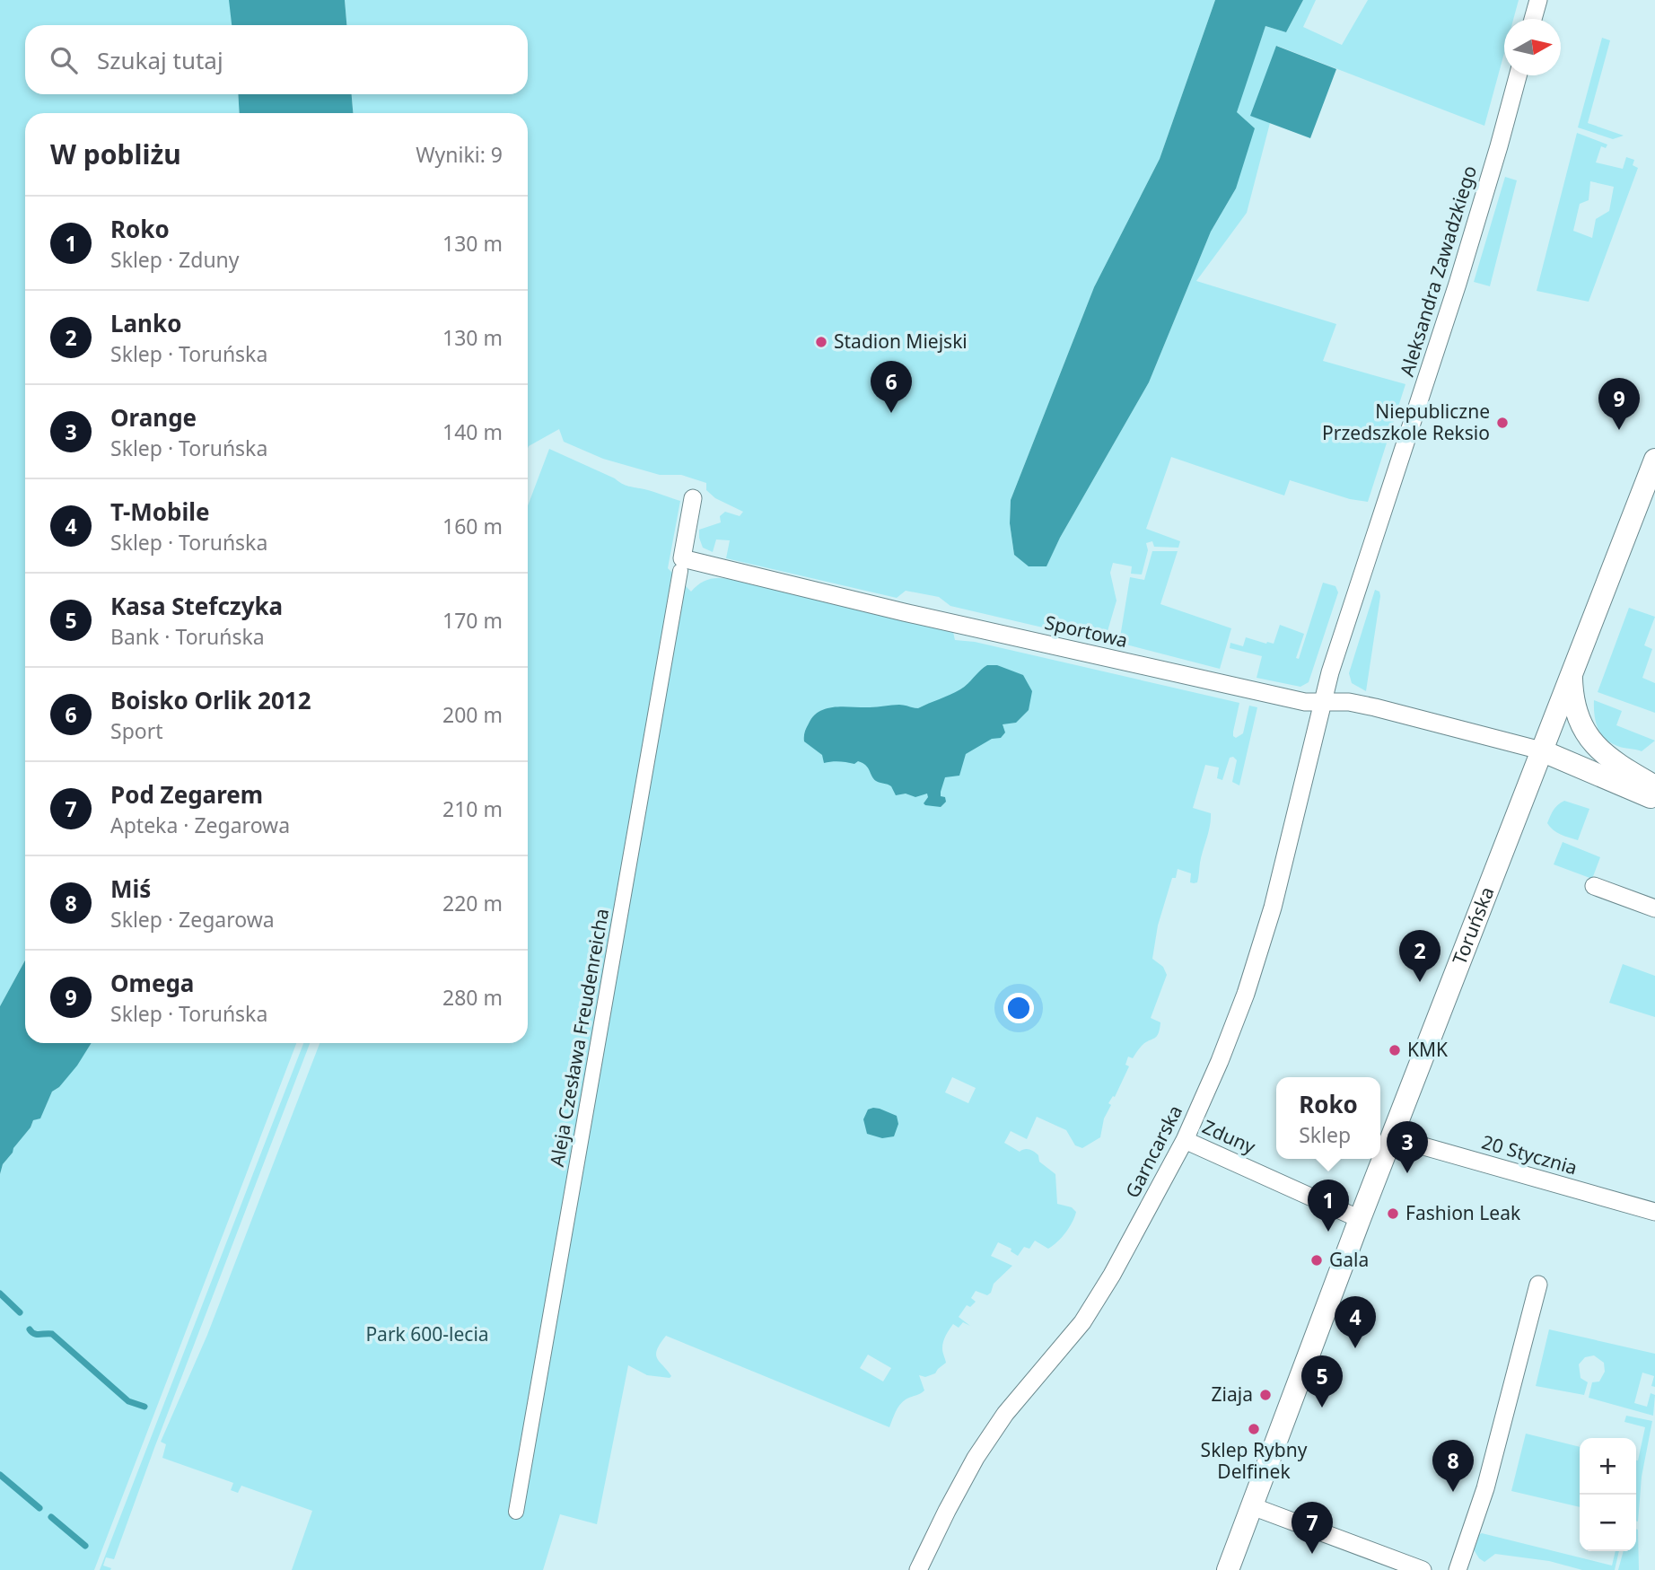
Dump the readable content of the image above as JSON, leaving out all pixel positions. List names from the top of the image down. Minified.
{"streets":{"street":["Aleksandra Zawadzkiego","Sportowa","Toruńska","Aleja Czesława Freudenreicha","Zduny","Garncarska","20 Stycznia"]},"crossings":[["Aleksandra Zawadzkiego","Sportowa"],["Aleksandra Zawadzkiego","Garncarska"],["Sportowa","Toruńska"],["Sportowa","Garncarska"],["Toruńska","Zduny"],["Toruńska","20 Stycznia"],["Zduny","Garncarska"]],"parks":["Park 600-lecia"],"places":["Stadion Miejski","Niepubliczne Przedszkole Reksio","KMK","Fashion Leak","Gala","Ziaja","Sklep Rybny Delfinek"],"north":"right","page":{"search":"Szukaj tutaj","heading":["W pobliżu","Wyniki: 9"],"list":[{"mark":"1","name":"Roko","note":"Sklep · Zduny","value":"130 m"},{"mark":"2","name":"Lanko","note":"Sklep · Toruńska","value":"130 m"},{"mark":"3","name":"Orange","note":"Sklep · Toruńska","value":"140 m"},{"mark":"4","name":"T-Mobile","note":"Sklep · Toruńska","value":"160 m"},{"mark":"5","name":"Kasa Stefczyka","note":"Bank · Toruńska","value":"170 m"},{"mark":"6","name":"Boisko Orlik 2012","note":"Sport","value":"200 m"},{"mark":"7","name":"Pod Zegarem","note":"Apteka · Zegarowa","value":"210 m"},{"mark":"8","name":"Miś","note":"Sklep · Zegarowa","value":"220 m"},{"mark":"9","name":"Omega","note":"Sklep · Toruńska","value":"280 m"}],"pins":["6","9","2","3","1","4","5","8","7"],"popup":["Roko","Sklep"],"map_buttons":["+","−"]}}
